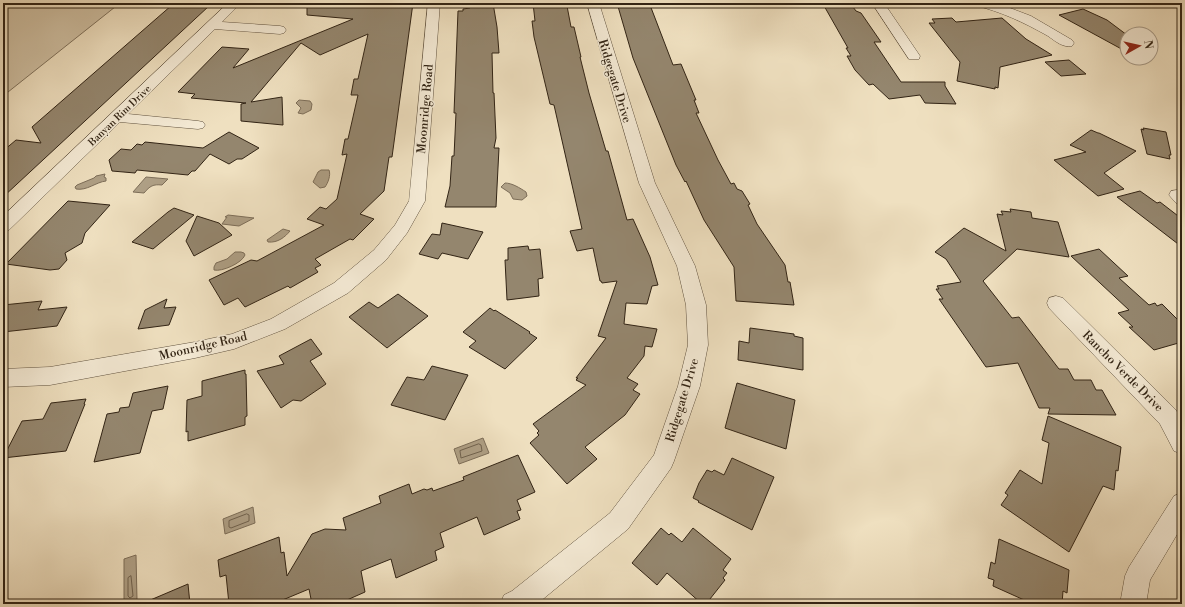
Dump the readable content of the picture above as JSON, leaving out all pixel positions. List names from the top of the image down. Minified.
{"streets":{"street":["Ridgegate Drive","Moonridge Road","Banyan Rim Drive","Rancho Verde Drive"]},"north":"right"}
